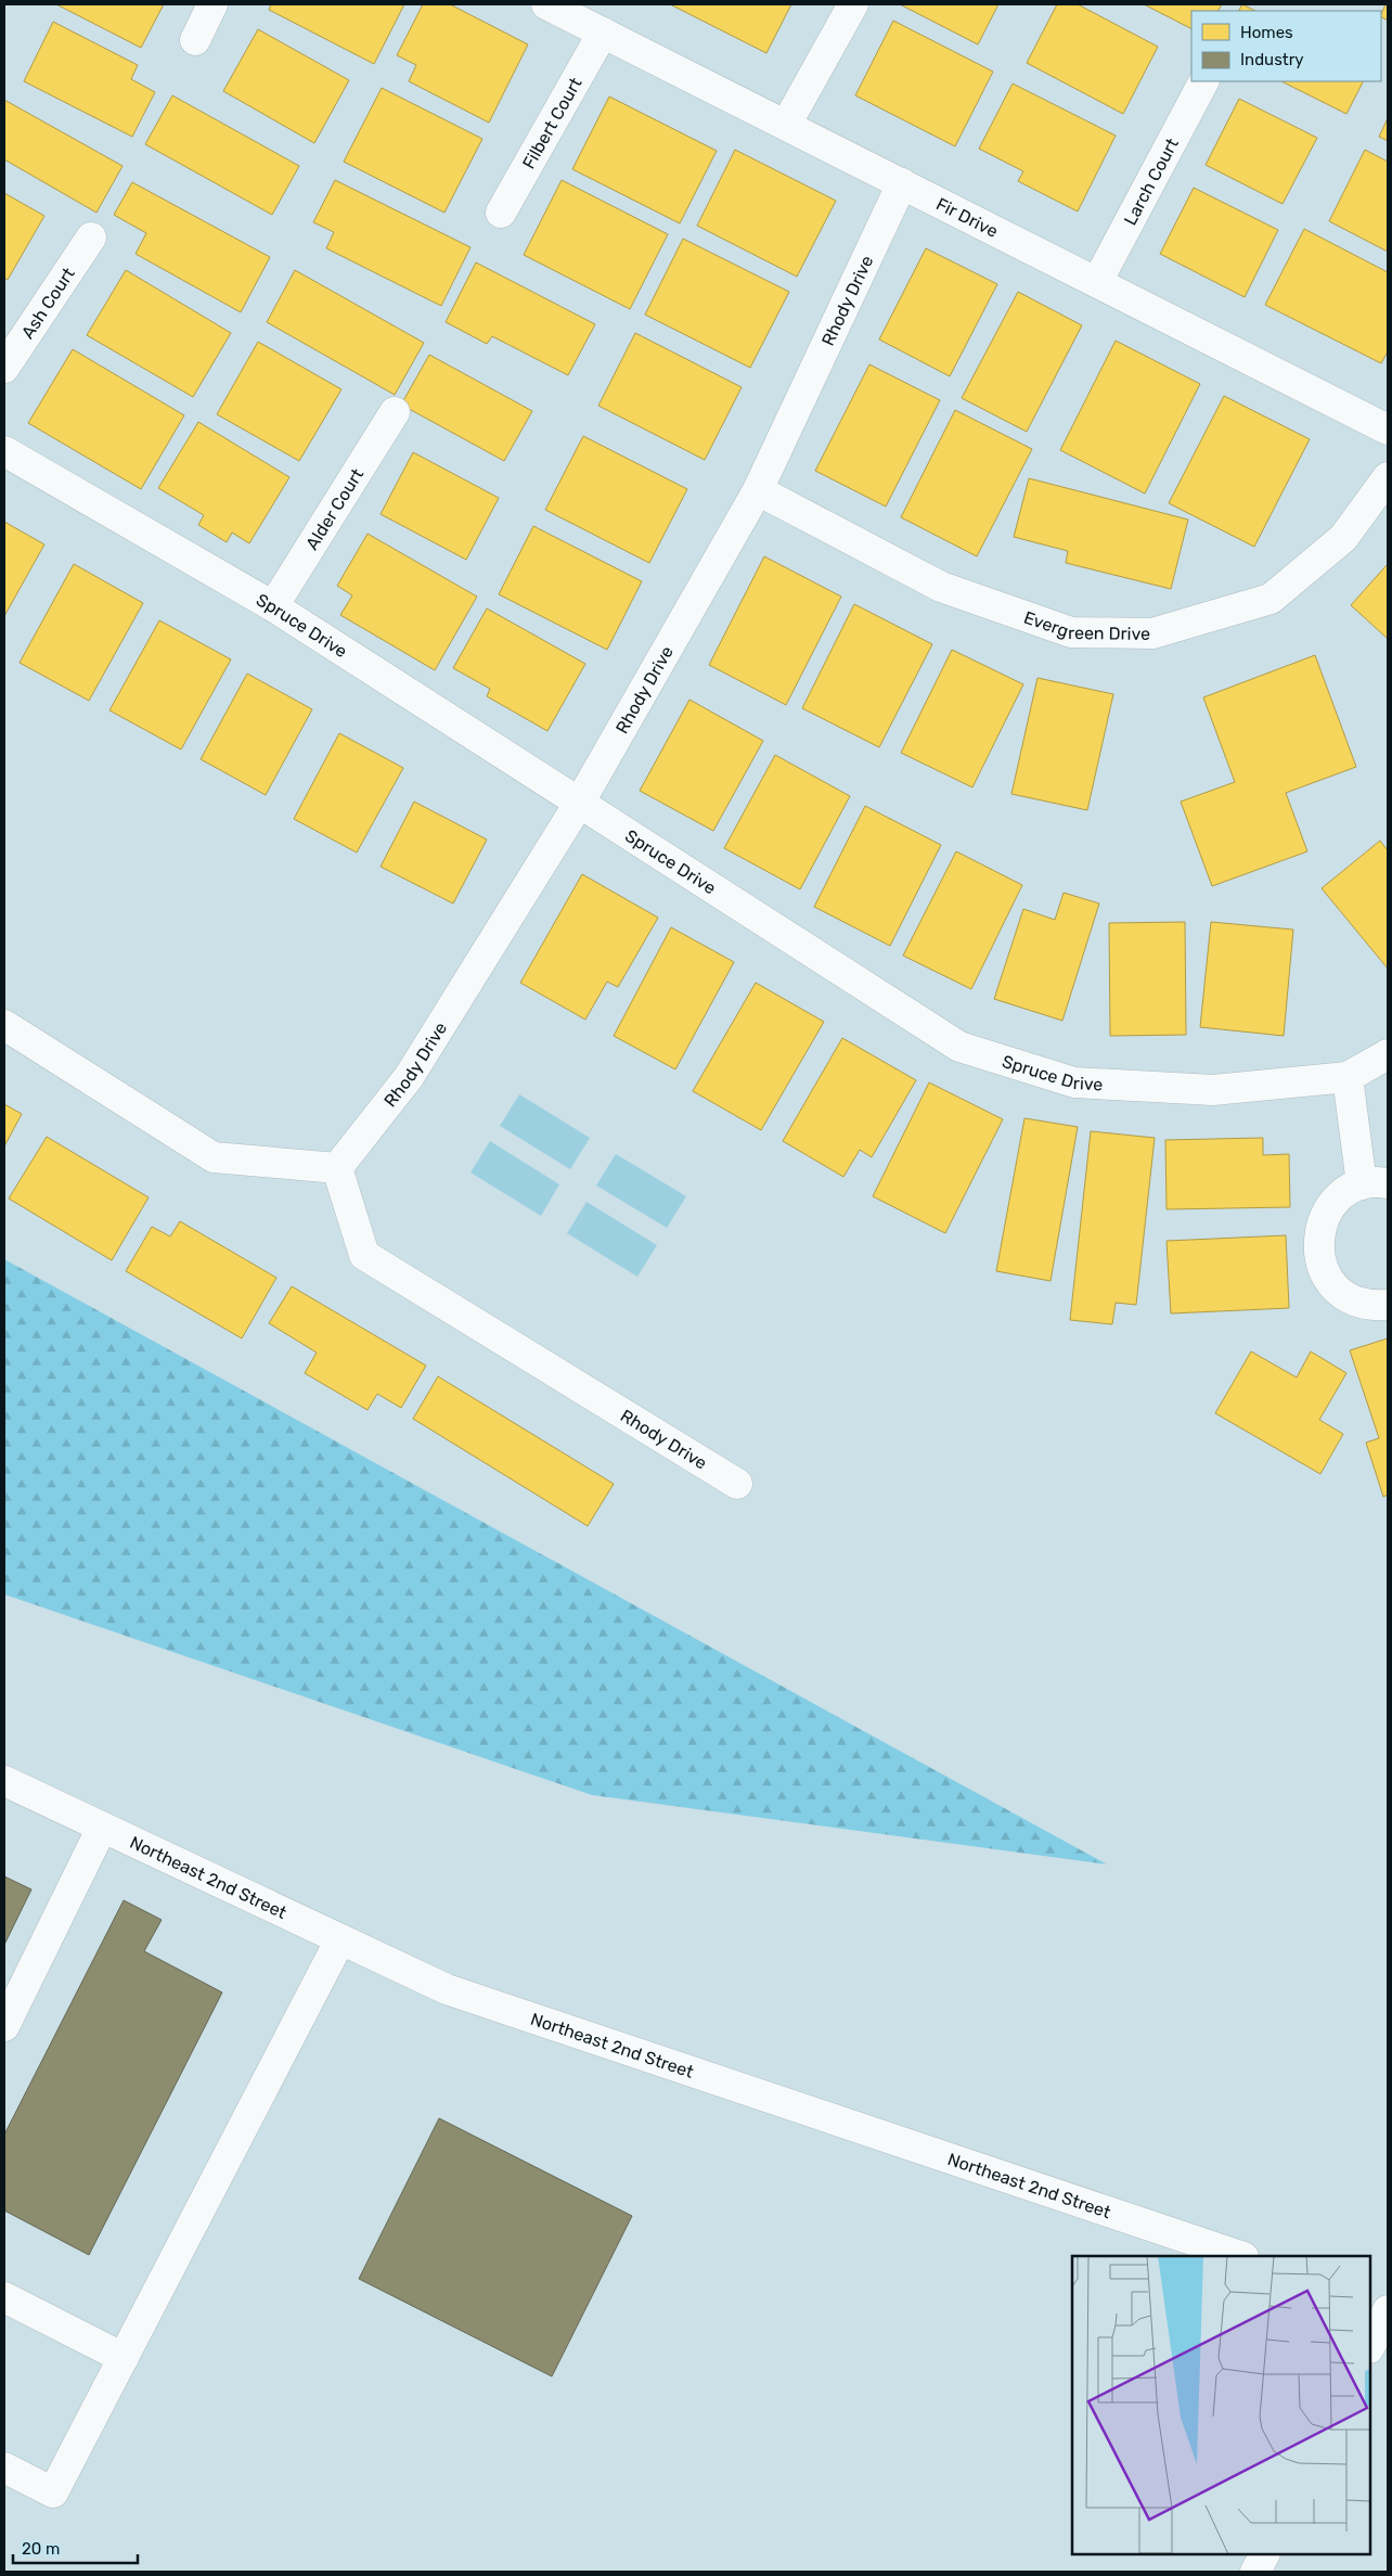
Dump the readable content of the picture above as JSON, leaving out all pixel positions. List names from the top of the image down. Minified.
{"streets":{"street":["Filbert Court","Larch Court","Fir Drive","Rhody Drive","Ash Court","Alder Court","Evergreen Drive","Spruce Drive","Northeast 2nd Street"]},"crossings":[["Filbert Court","Fir Drive"],["Larch Court","Fir Drive"],["Fir Drive","Rhody Drive"],["Rhody Drive","Evergreen Drive"],["Rhody Drive","Spruce Drive"],["Alder Court","Spruce Drive"]],"legend":["Homes","Industry"],"scale_bar":"20 m"}
